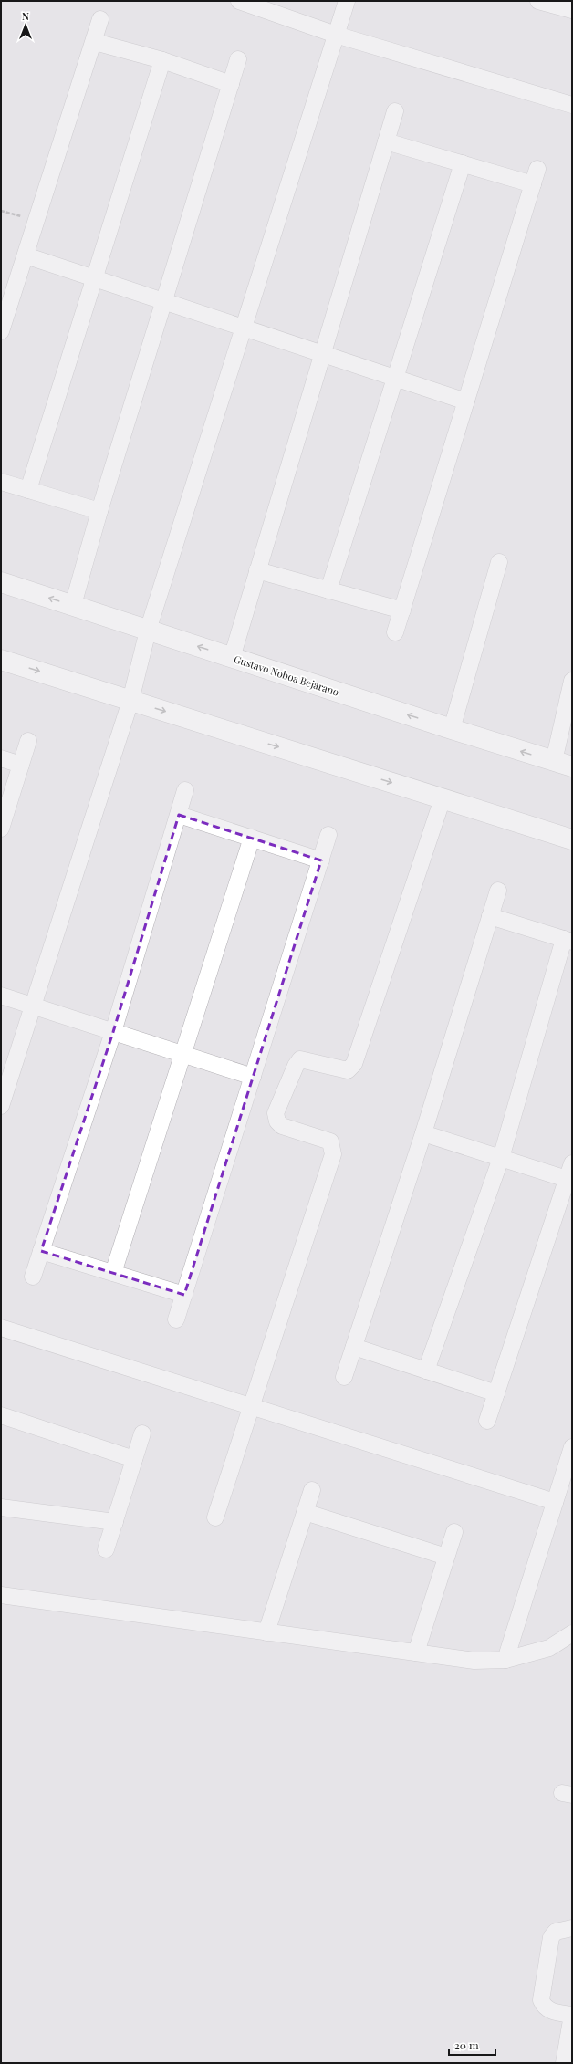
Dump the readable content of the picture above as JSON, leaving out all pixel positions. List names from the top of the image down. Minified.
{"streets":{"street":["Gustavo Noboa Bejarano"]},"scale_bar":"20 m","north":"top"}
